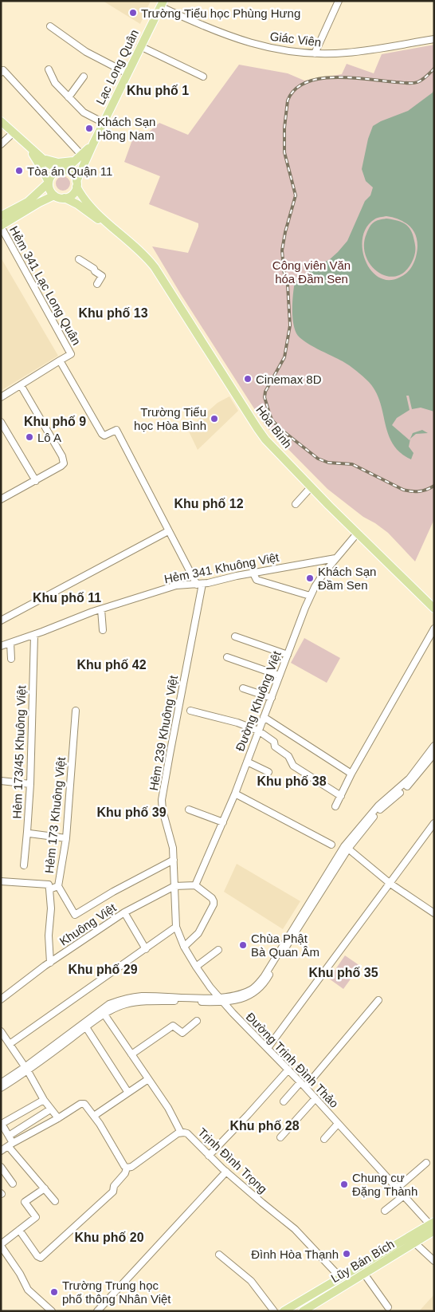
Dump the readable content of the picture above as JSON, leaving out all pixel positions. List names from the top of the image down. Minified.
{"streets":{"main road":["Lạc Long Quân","Hòa Bình","Lũy Bán Bích"],"street":["Giác Viên","Hẻm 341 Lạc Long Quân","Hẻm 341 Khuông Việt","Đường Khuông Việt","Hẻm 239 Khuông Việt","Hẻm 173/45 Khuông Việt","Hẻm 173 Khuông Việt","Khuông Việt","Đường Trịnh Đình Thảo","Trịnh Đình Trọng"]},"crossings":[["Giác Viên","Lạc Long Quân"],["Hẻm 341 Lạc Long Quân","Hẻm 341 Khuông Việt"],["Hẻm 341 Lạc Long Quân","Hẻm 239 Khuông Việt"],["Hòa Bình","Đường Khuông Việt"],["Hẻm 341 Khuông Việt","Đường Khuông Việt"],["Hẻm 341 Khuông Việt","Hẻm 239 Khuông Việt"],["Hẻm 341 Khuông Việt","Hẻm 173/45 Khuông Việt"],["Đường Khuông Việt","Khuông Việt"],["Hẻm 239 Khuông Việt","Khuông Việt"],["Hẻm 239 Khuông Việt","Đường Trịnh Đình Thảo"],["Hẻm 173/45 Khuông Việt","Hẻm 173 Khuông Việt"],["Hẻm 173 Khuông Việt","Khuông Việt"],["Khuông Việt","Đường Trịnh Đình Thảo"],["Đường Trịnh Đình Thảo","Lũy Bán Bích"],["Trịnh Đình Trọng","Lũy Bán Bích"]],"districts":["Khu phố 1","Khu phố 13","Khu phố 9","Khu phố 12","Khu phố 11","Khu phố 42","Khu phố 38","Khu phố 39","Khu phố 29","Khu phố 35","Khu phố 28","Khu phố 20"],"parks":["Công viên Văn hóa Đầm Sen"],"places":["Trường Tiểu học Phùng Hưng","Khách Sạn Hồng Nam","Tòa án Quận 11","Cinemax 8D","Trường Tiểu học Hòa Bình","Lô A","Khách Sạn Đầm Sen","Chùa Phật Bà Quan Âm","Chung cư Đặng Thành","Đình Hòa Thạnh","Trường Trung học phổ thông Nhân Việt"]}
